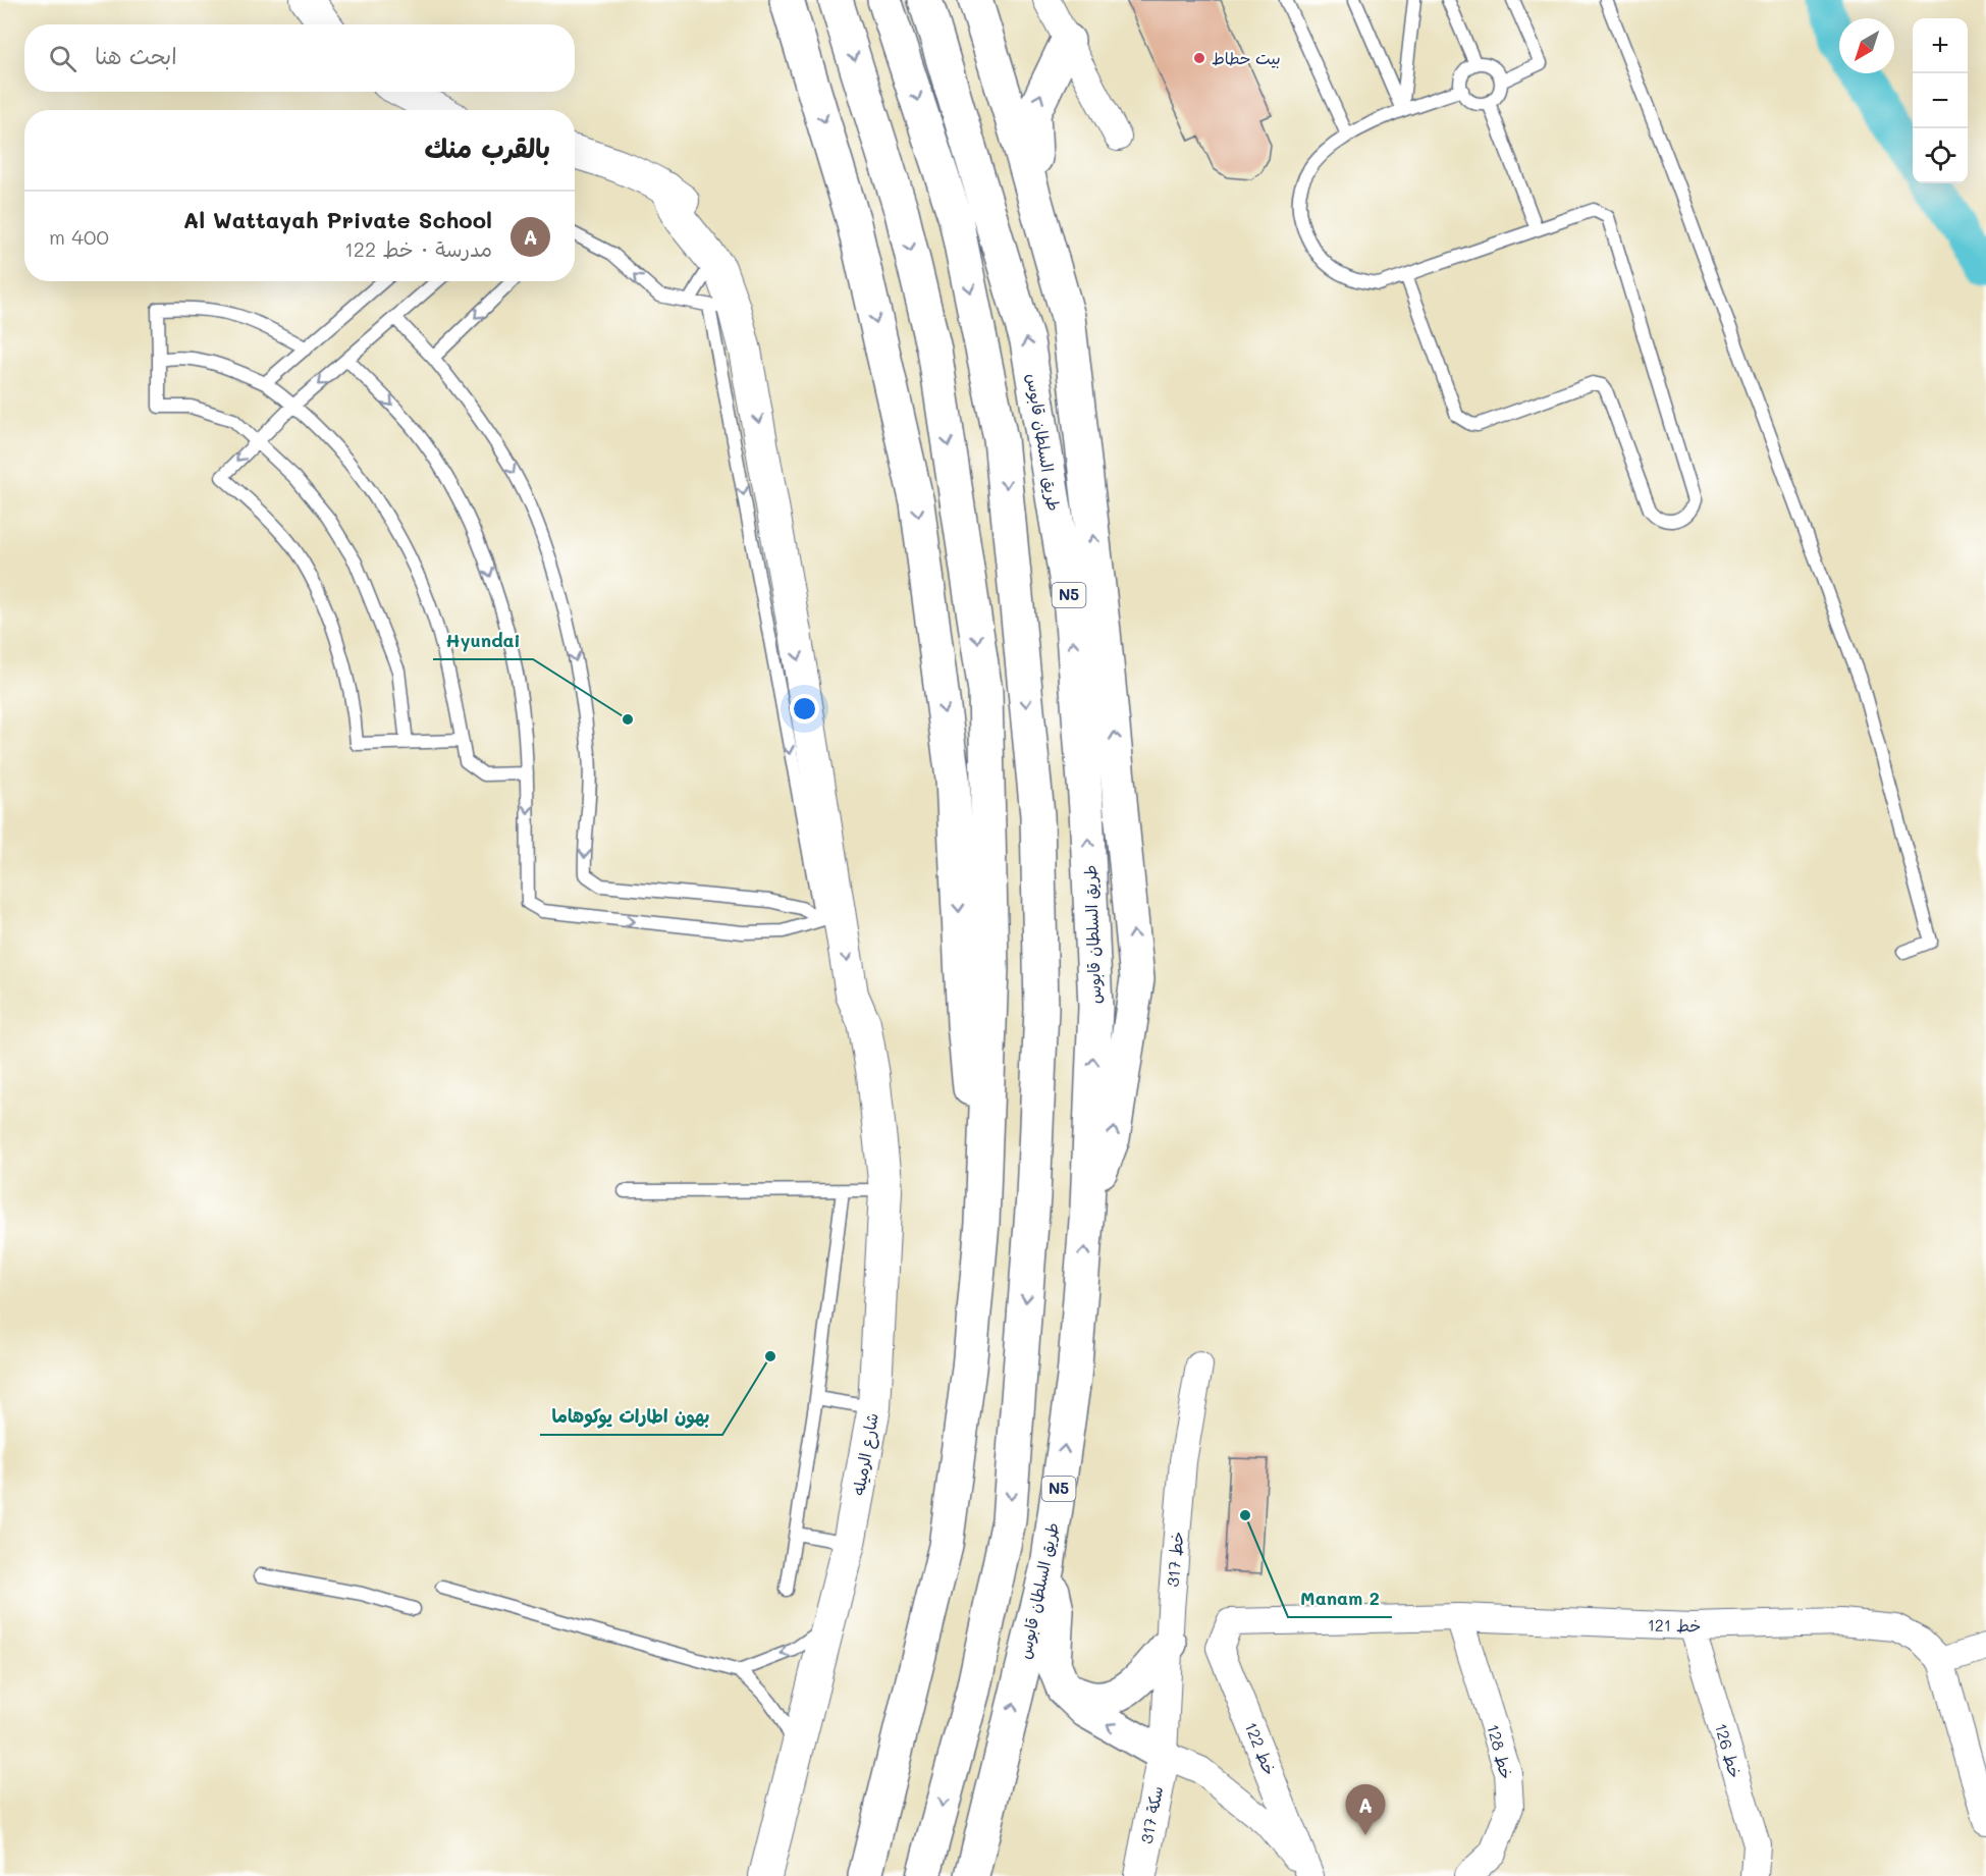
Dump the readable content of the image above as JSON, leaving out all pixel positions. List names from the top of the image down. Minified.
{"streets":{"highway":["طريق السلطان قابوس","N5"],"street":["شارع الرميله","خط 317","خط 121","خط 122","خط 126","خط 128","سكة 317"]},"crossings":[["خط 317","سكة 317"],["خط 121","خط 122"],["خط 121","خط 126"],["خط 121","خط 128"]],"places":["بيت حطاط","Hyundai","بهون اطارات يوكوهاما","Manam 2"],"north":"bottom left","page":{"map_buttons":["+","−"],"search":"ابحث هنا","heading":"بالقرب منك","list":[{"mark":"A","name":"Al Wattayah Private School","note":"مدرسة · خط 122","value":"400 m"}],"pins":"A"}}
